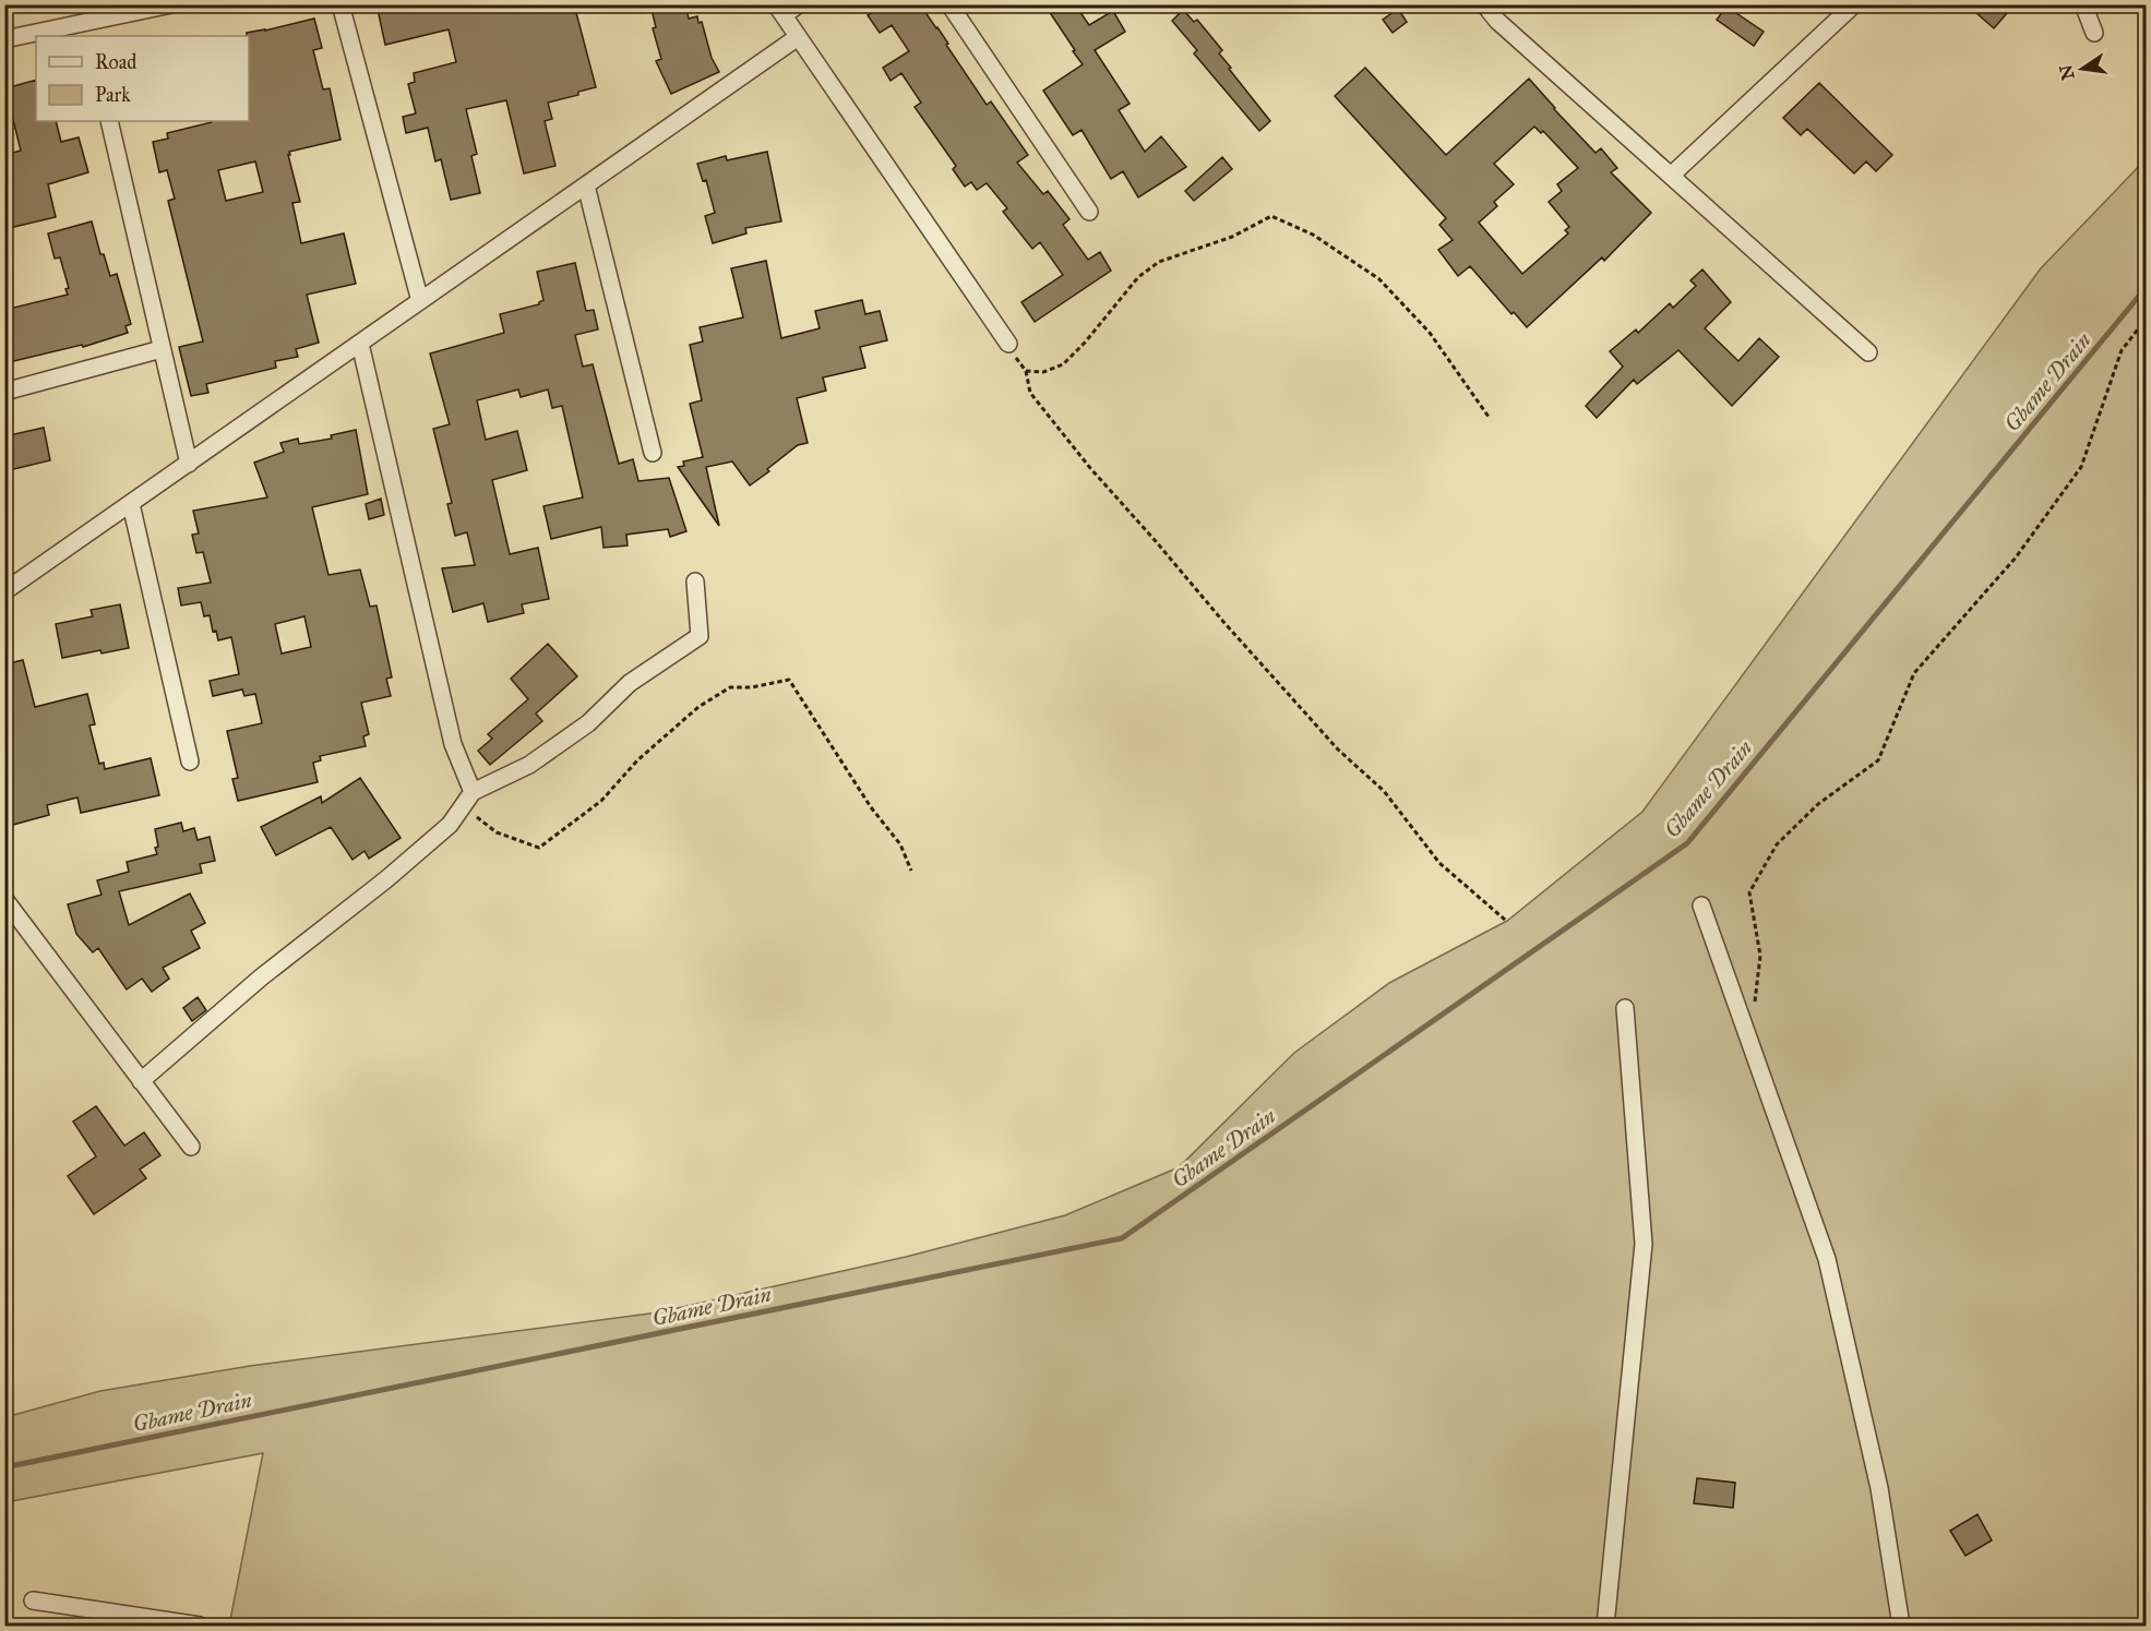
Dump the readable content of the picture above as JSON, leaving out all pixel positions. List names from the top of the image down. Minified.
{"water":["Gbame Drain"],"legend":["Road","Park"],"north":"left"}
